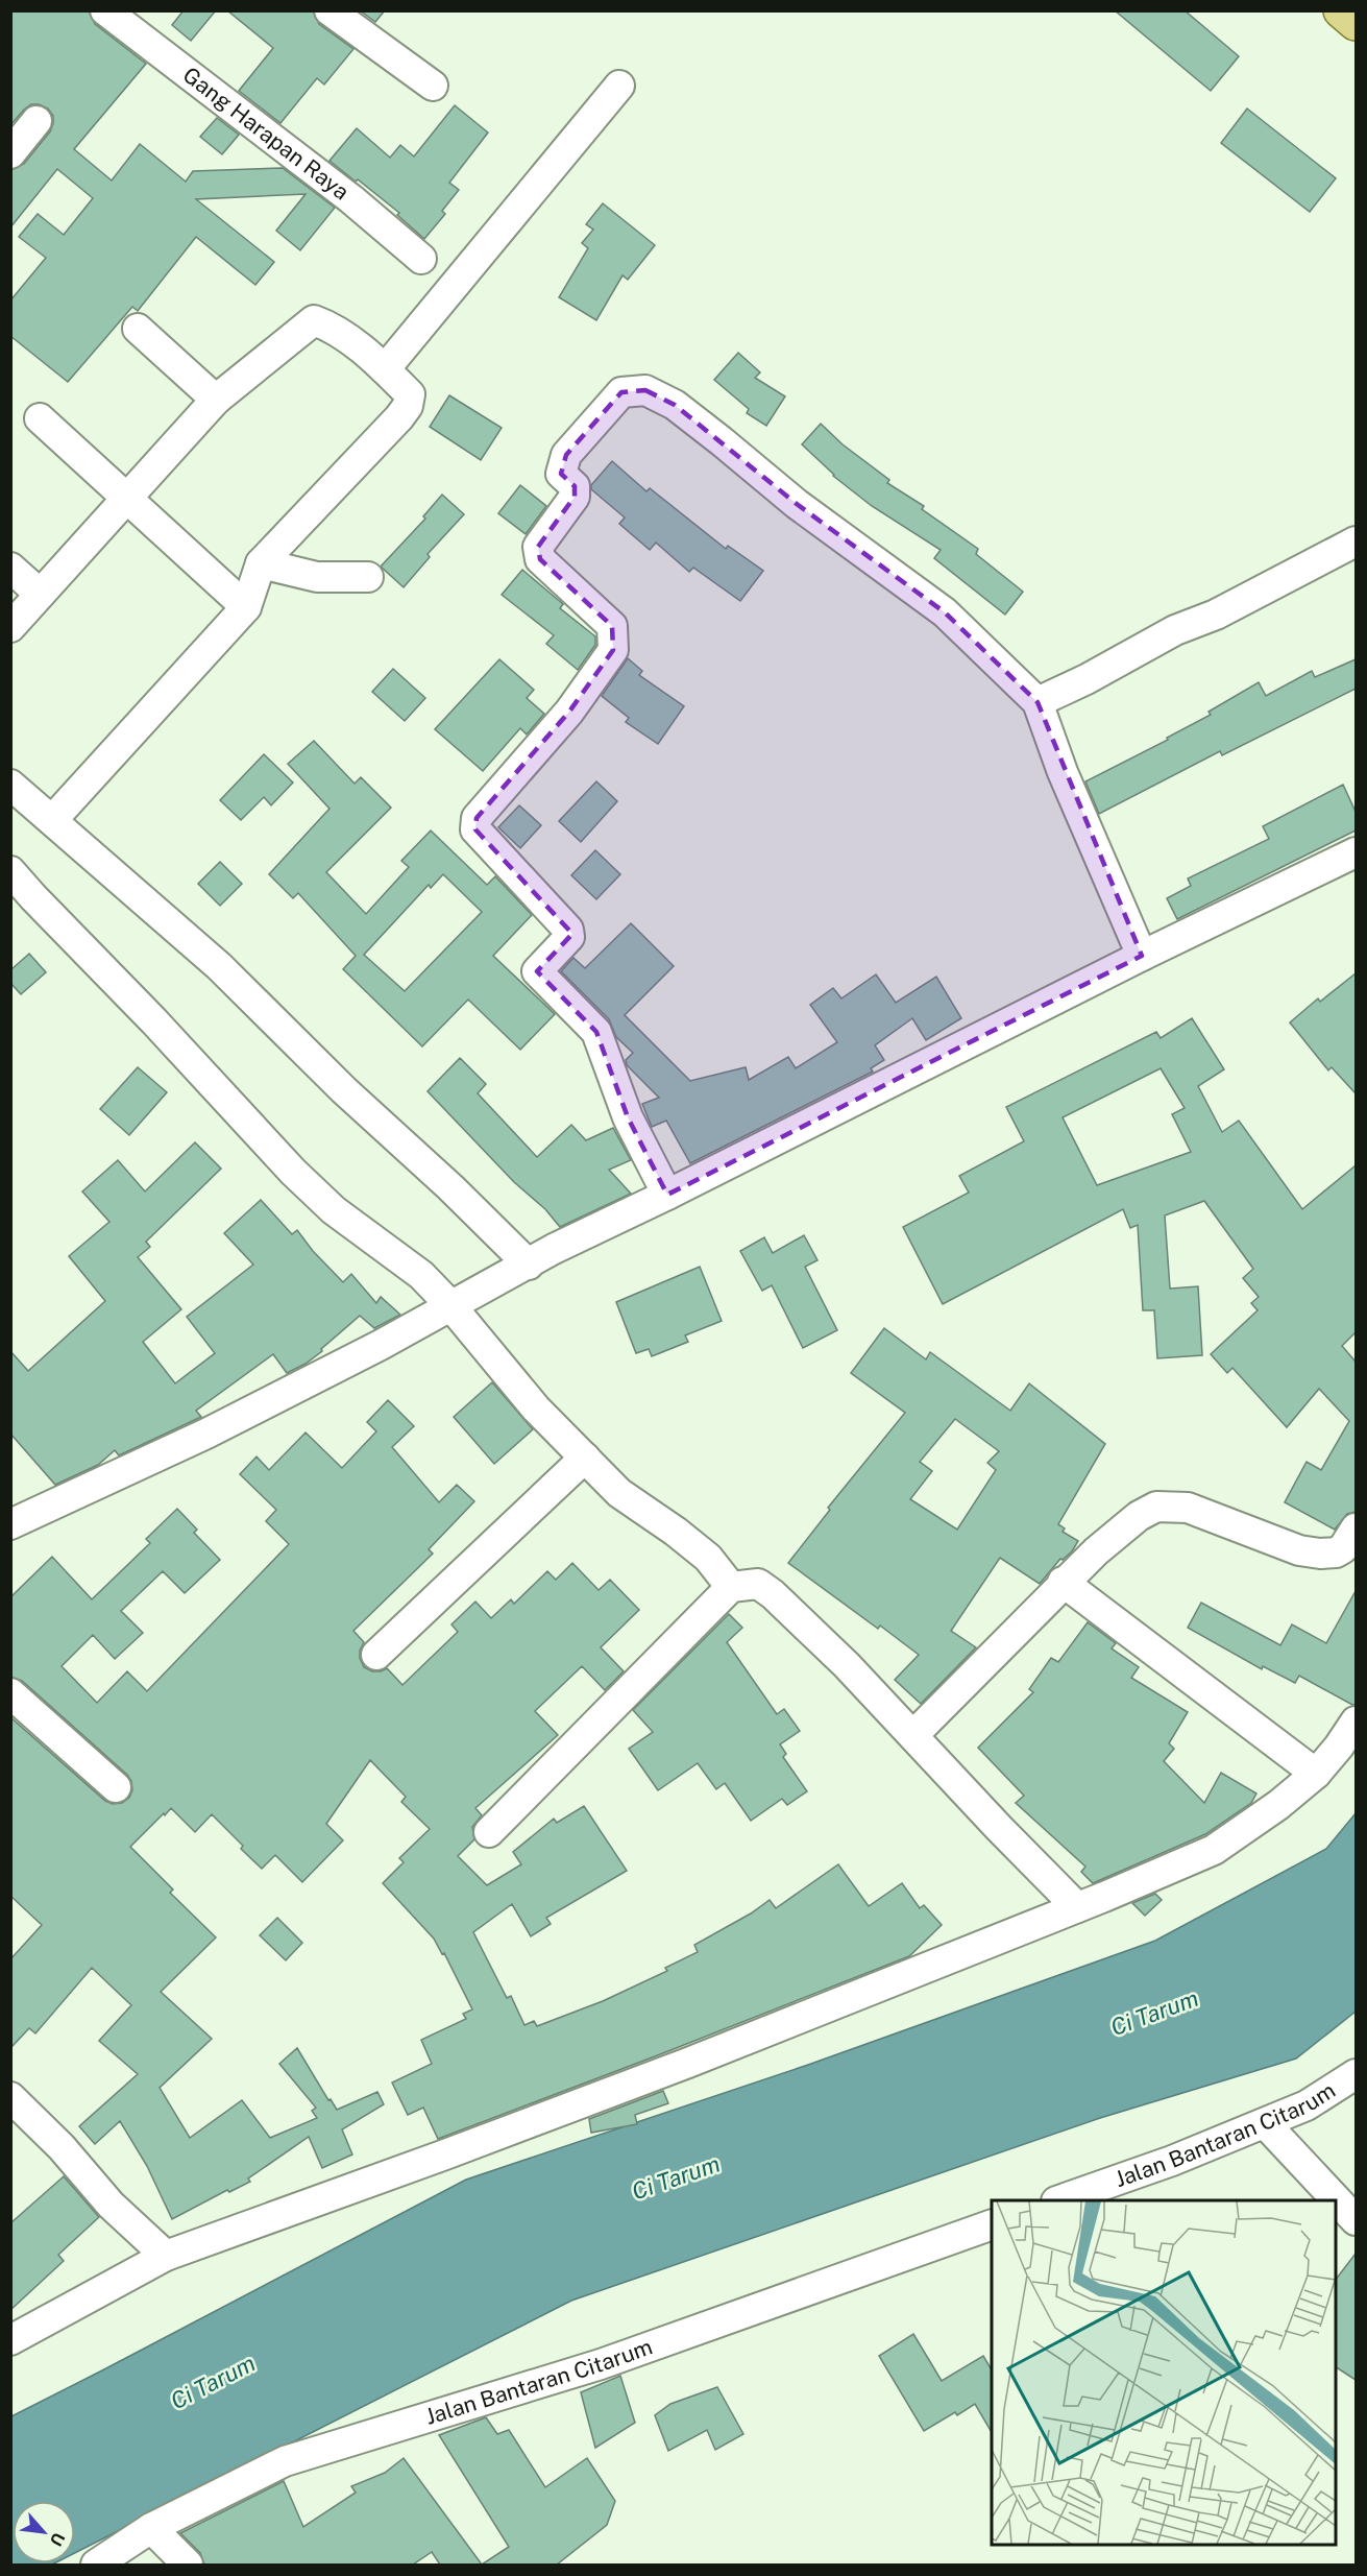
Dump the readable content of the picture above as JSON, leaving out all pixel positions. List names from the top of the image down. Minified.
{"streets":{"street":["Gang Harapan Raya","Jalan Bantaran Citarum"]},"water":["Ci Tarum"],"north":"bottom right"}
